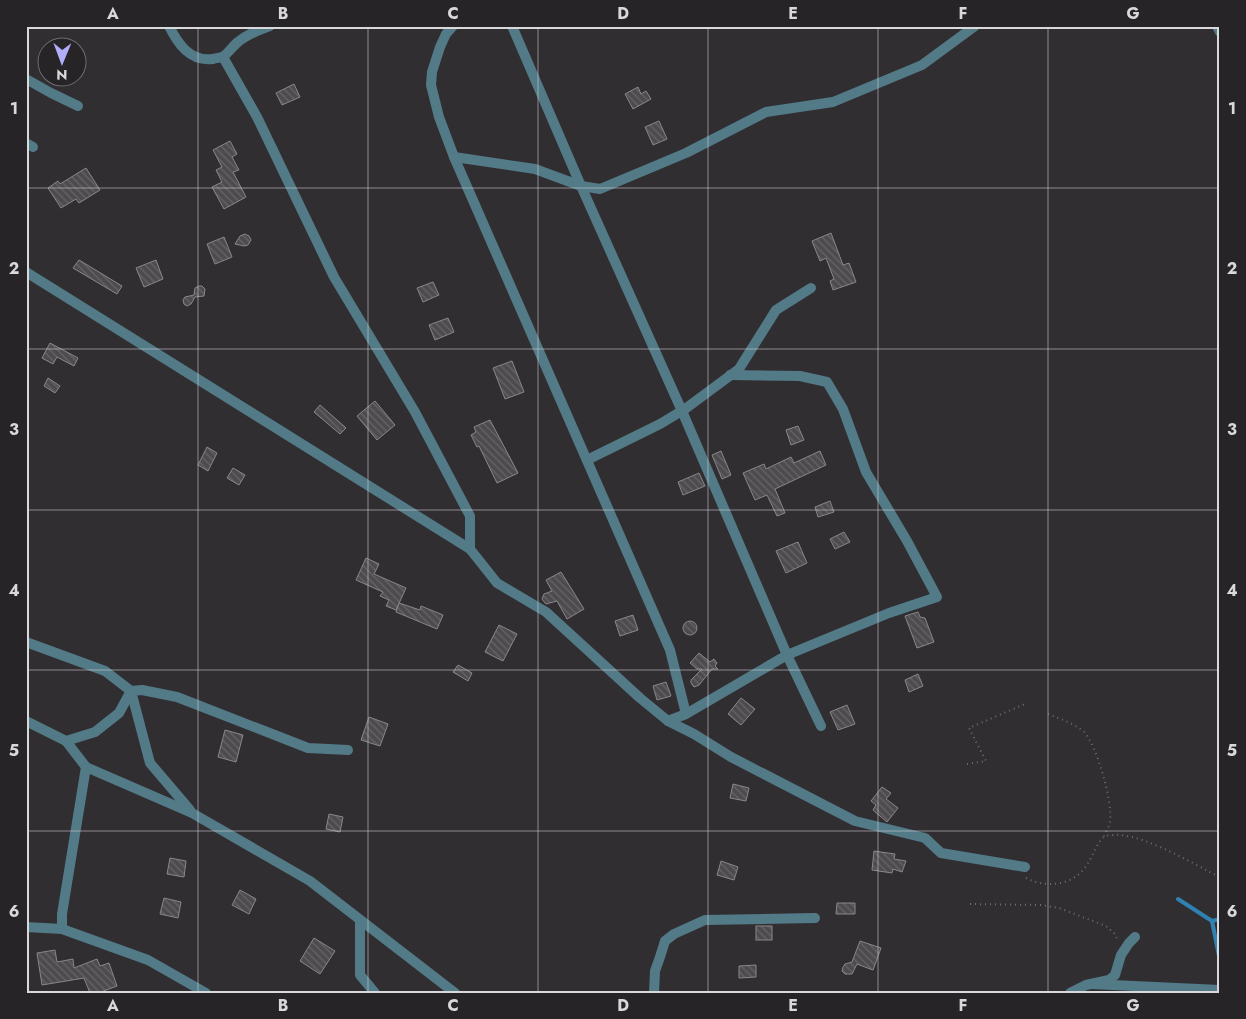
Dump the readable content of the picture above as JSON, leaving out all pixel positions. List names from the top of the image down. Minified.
{"north":"bottom","grid":{"columns":["A","B","C","D","E","F","G"],"rows":["1","2","3","4","5","6"]}}
